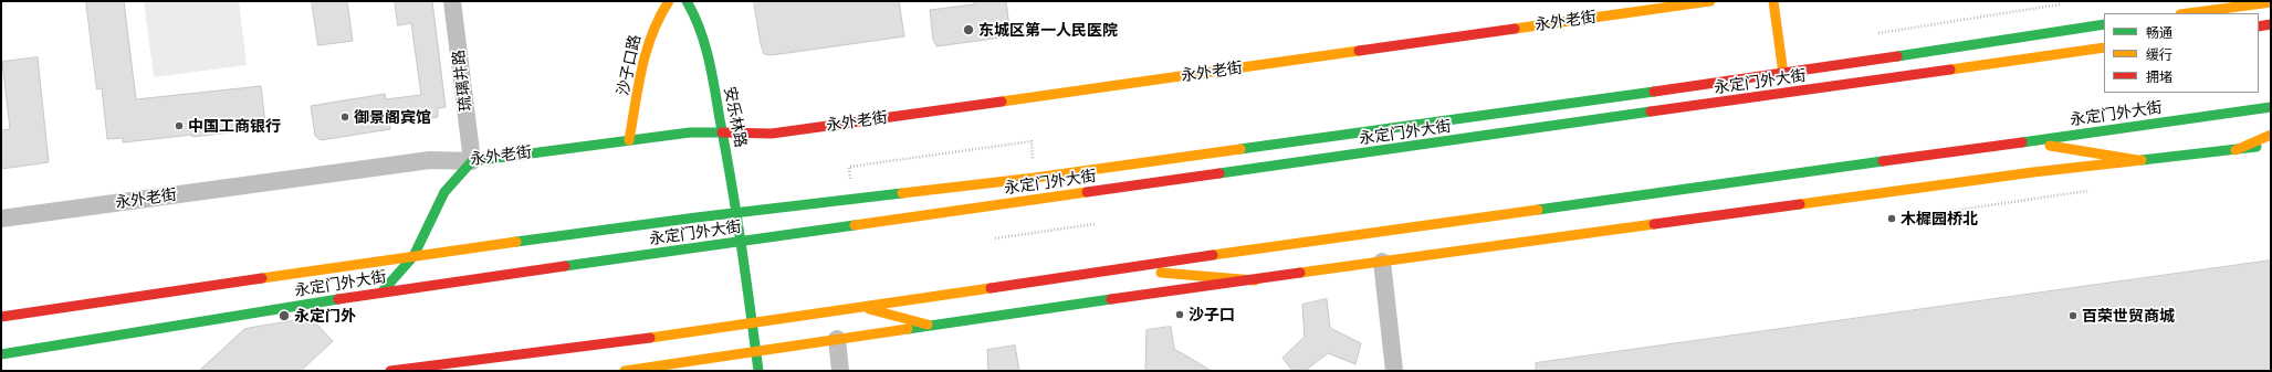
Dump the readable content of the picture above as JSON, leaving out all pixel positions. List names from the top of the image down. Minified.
{"streets":{"main road":["永外老街","沙子口路","永定门外大街","安乐林路"],"street":["琉璃井路"]},"crossings":[["永外老街","沙子口路"],["永外老街","琉璃井路"],["永外老街","安乐林路"],["永定门外大街","安乐林路"]],"places":["东城区第一人民医院","御景阁宾馆","中国工商银行","木樨园桥北","沙子口","永定门外","百荣世贸商城"],"legend":["畅通","缓行","拥堵"]}
